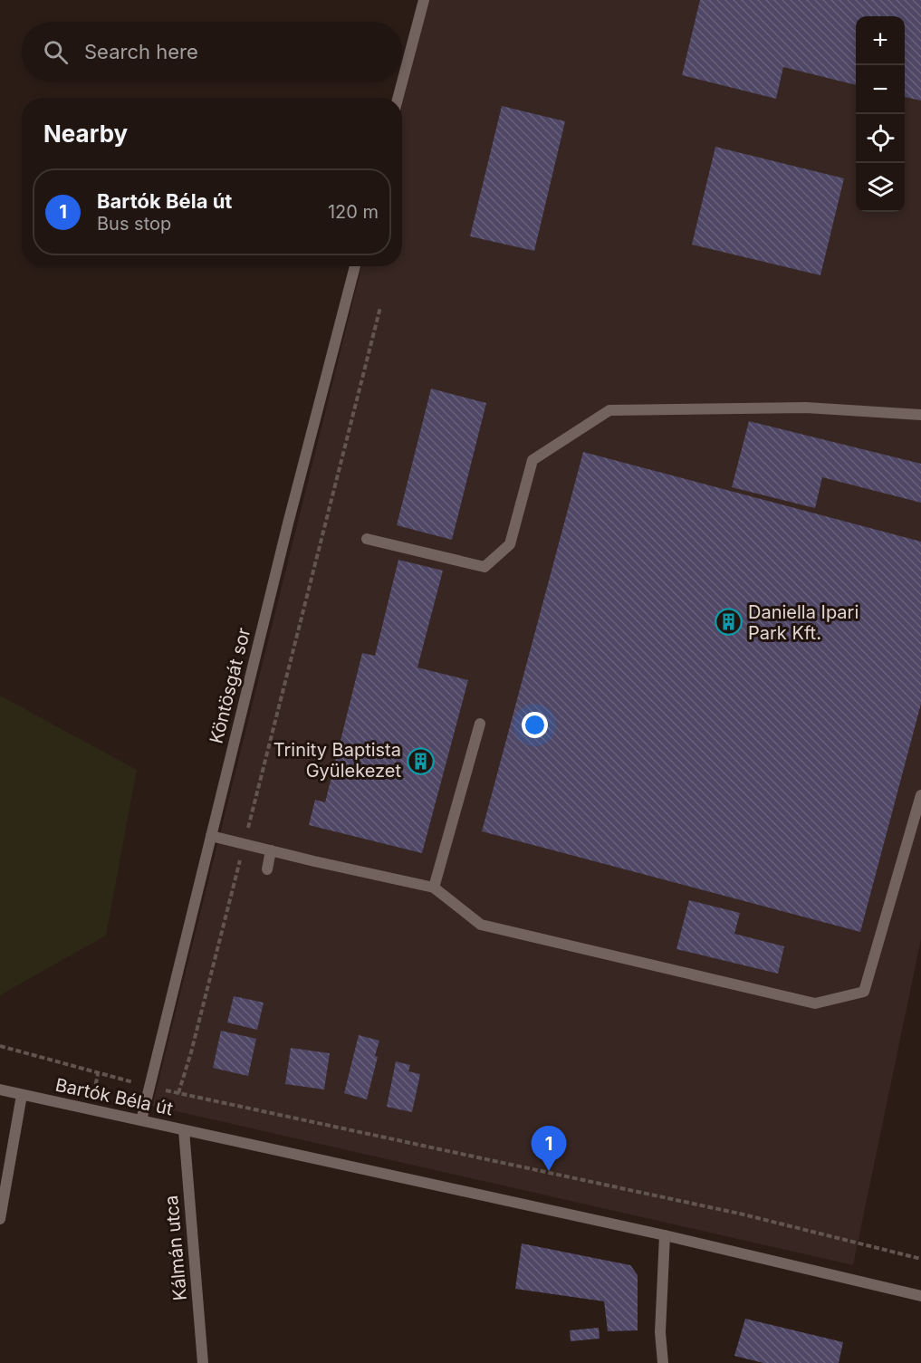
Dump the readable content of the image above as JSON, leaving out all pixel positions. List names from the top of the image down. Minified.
{"streets":{"street":["Köntösgát sor","Bartók Béla út","Kálmán utca"]},"crossings":[["Köntösgát sor","Bartók Béla út"],["Bartók Béla út","Kálmán utca"]],"places":{"building":["Daniella Ipari Park Kft.","Trinity Baptista Gyülekezet"]},"page":{"map_buttons":["+","−"],"search":"Search here","heading":"Nearby","list":[{"mark":"1","name":"Bartók Béla út","note":"Bus stop","value":"120 m"}],"pins":"1"}}
